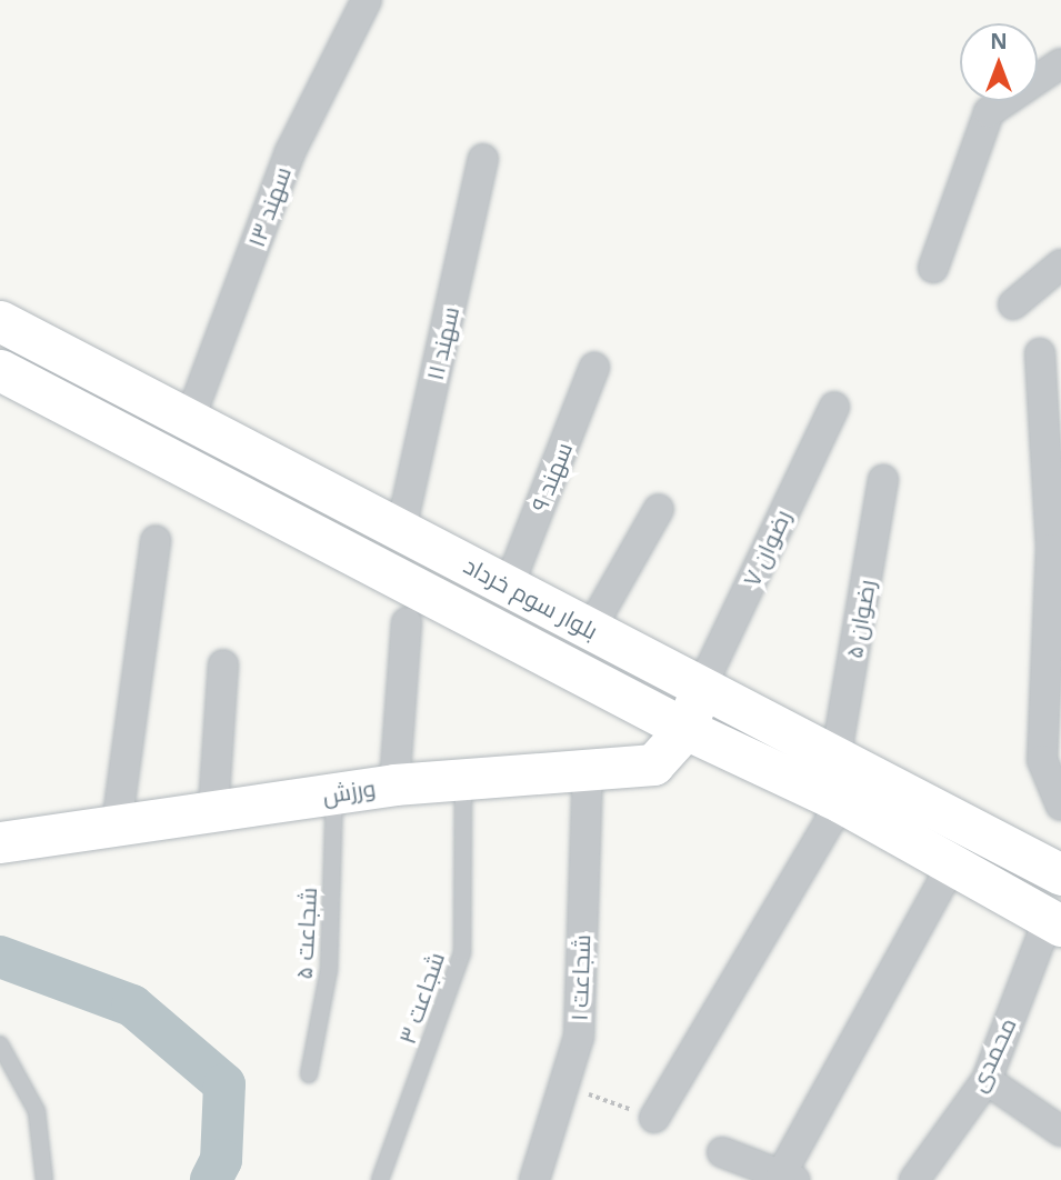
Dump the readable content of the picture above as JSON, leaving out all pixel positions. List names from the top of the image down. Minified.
{"streets":{"main road":["بلوار سوم خرداد","ورزش"],"street":["سهند ۱۳","سهند ۱۱","سهند ۹","رضوان ۷","رضوان ۵","شجاعت ۱","محمدی"],"lane":["شجاعت ۵","شجاعت ۳"]},"crossings":[["سهند ۱۳","بلوار سوم خرداد"],["سهند ۱۱","بلوار سوم خرداد"],["سهند ۹","بلوار سوم خرداد"],["رضوان ۷","بلوار سوم خرداد"],["بلوار سوم خرداد","رضوان ۵"],["بلوار سوم خرداد","ورزش"],["بلوار سوم خرداد","محمدی"],["ورزش","شجاعت ۵"],["ورزش","شجاعت ۱"],["ورزش","شجاعت ۳"]],"north":"top"}
